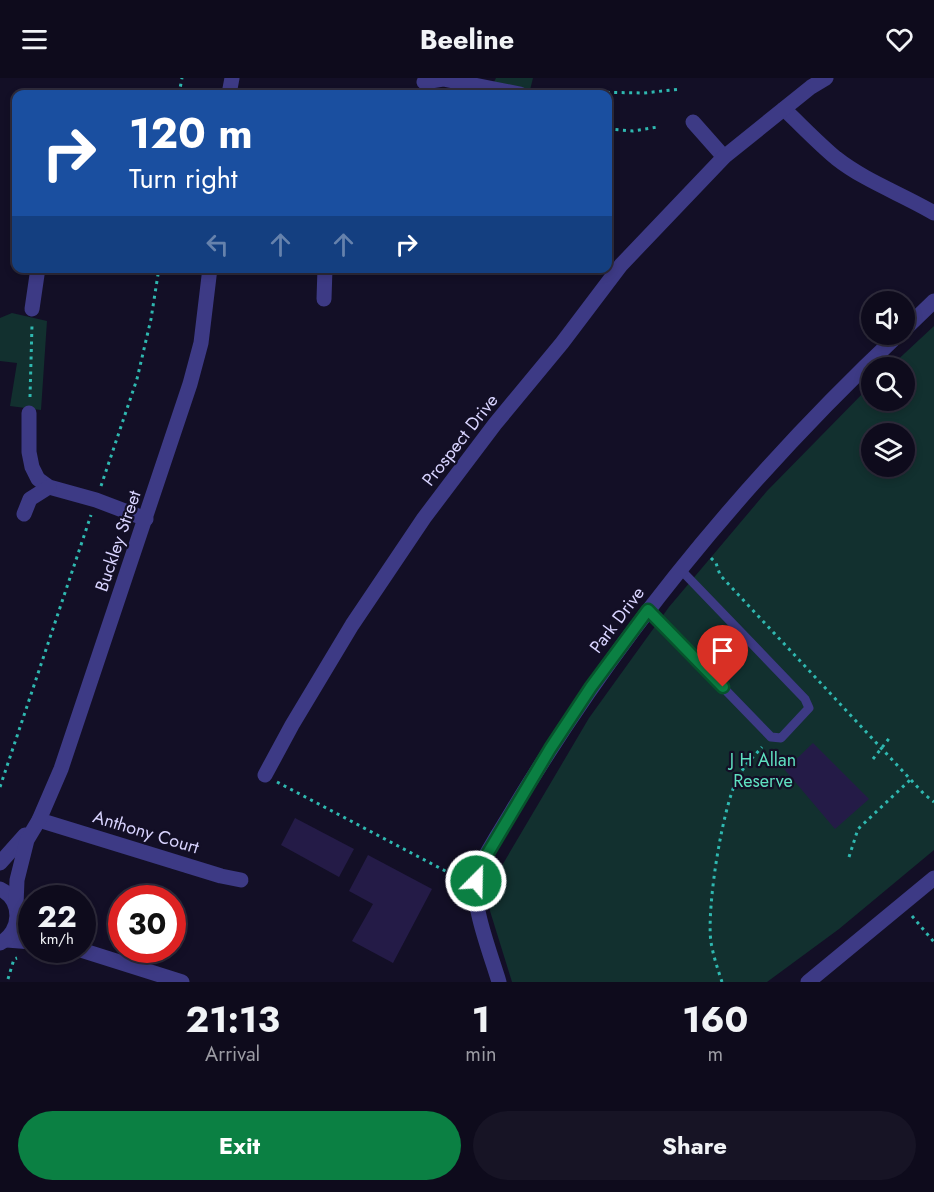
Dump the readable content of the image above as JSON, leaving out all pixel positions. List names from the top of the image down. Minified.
{"streets":{"street":["Prospect Drive","Buckley Street","Park Drive","Anthony Court"]},"crossings":[["Buckley Street","Anthony Court"]],"parks":["J H Allan Reserve"],"page":{"header":"Beeline","turn":["120 m","Turn right"],"speed":"22 km/h","limit":"30","eta":["21:13","Arrival","1","min","160","m"],"buttons":["Exit","Share"]}}
